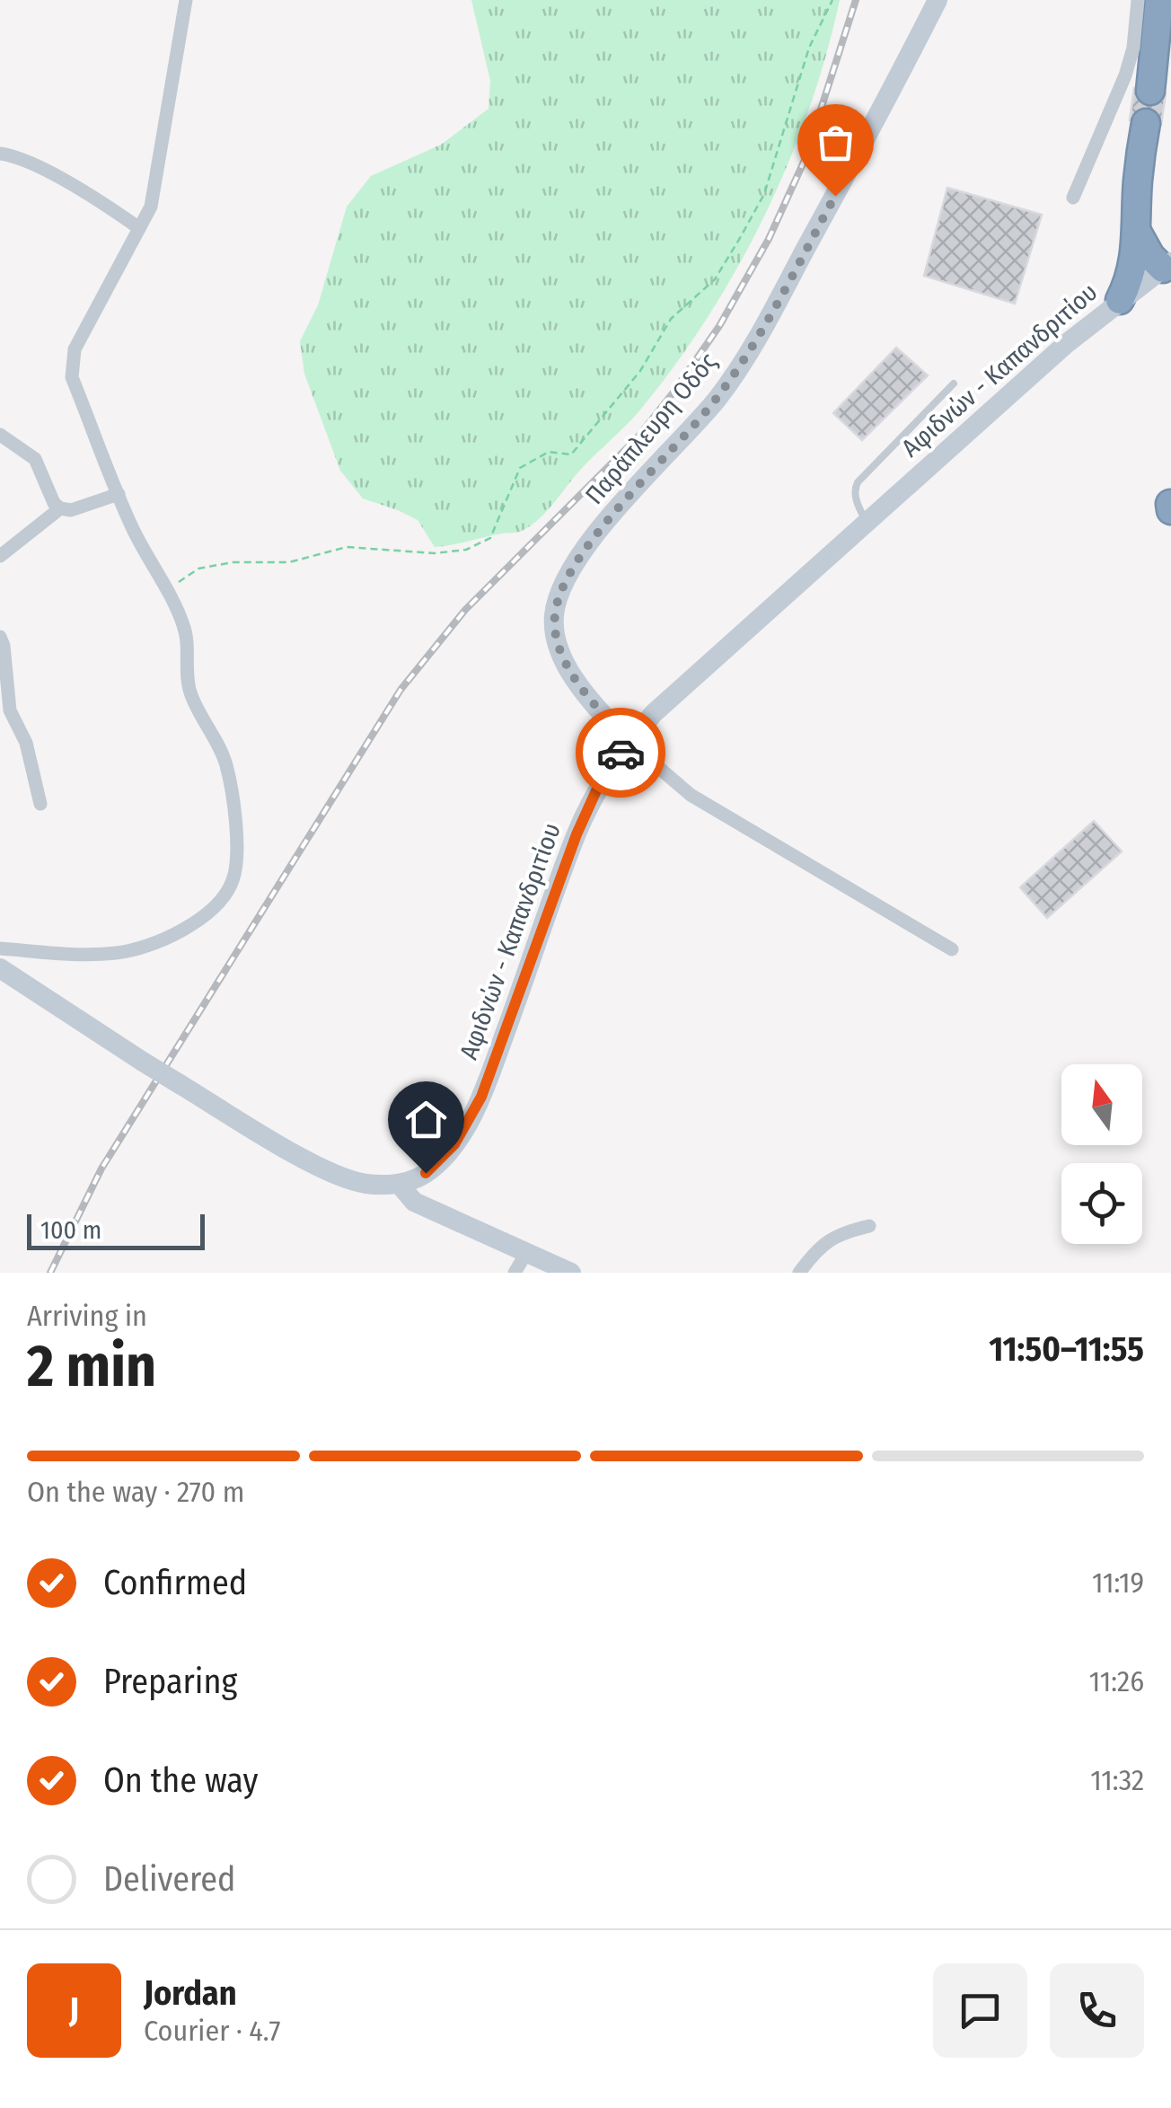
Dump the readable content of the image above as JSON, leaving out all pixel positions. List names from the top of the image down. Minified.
{"streets":{"main road":["Αφιδνών - Καπανδριτίου","Παράπλευρη Οδός"]},"crossings":[["Αφιδνών - Καπανδριτίου","Παράπλευρη Οδός"]],"scale_bar":"100 m","north":"top","page":{"scale":"100 m","heading":["2 min","Arriving in","11:50–11:55"],"panel":["Jordan","Courier · 4.7"],"bar":"On the way · 270 m","list":[["Confirmed","11:19"],["Preparing","11:26"],["On the way","11:32"],"Delivered"],"round":"J"}}
